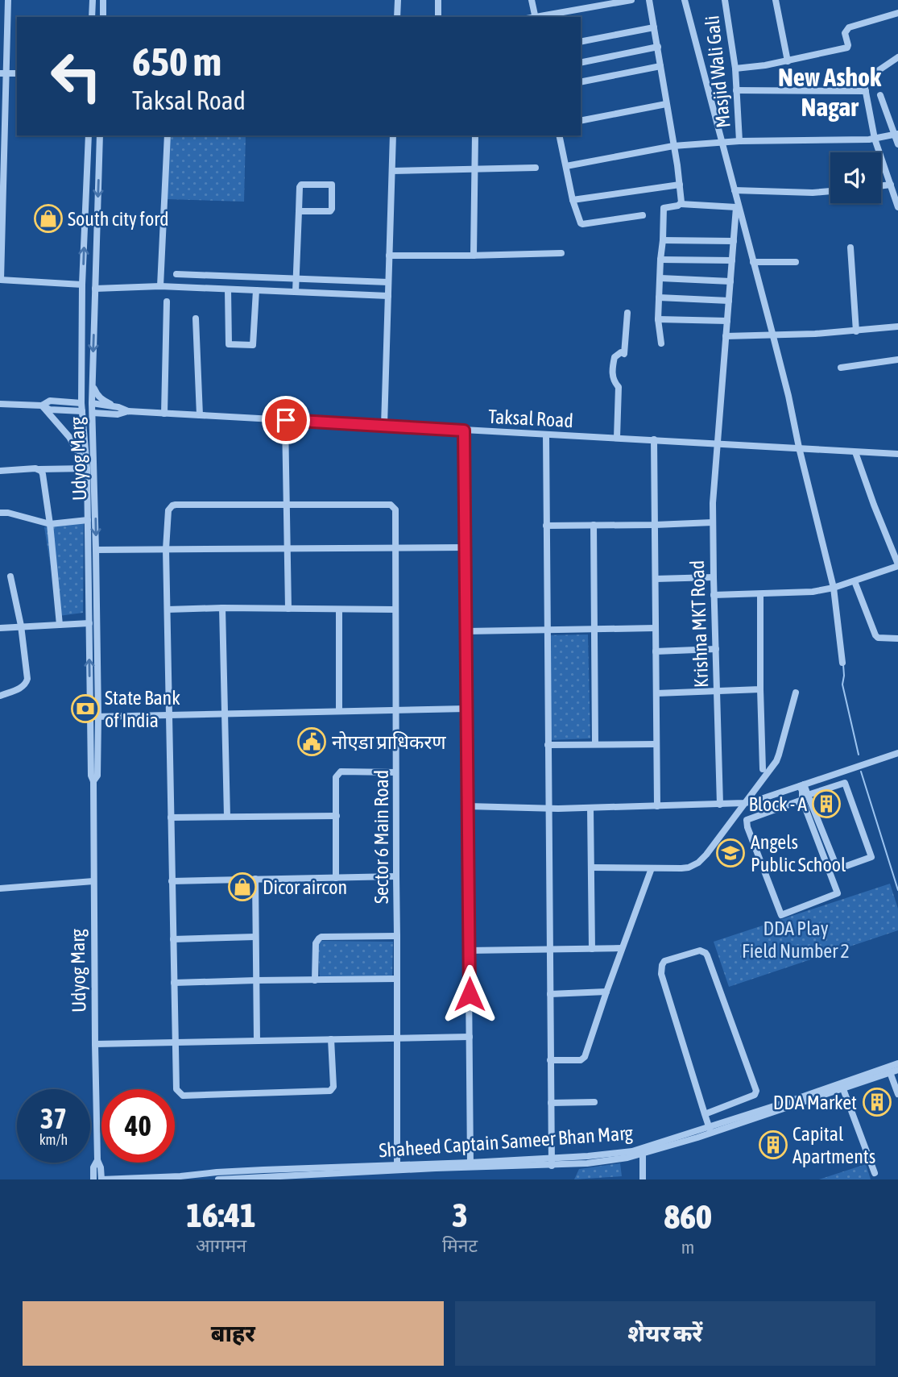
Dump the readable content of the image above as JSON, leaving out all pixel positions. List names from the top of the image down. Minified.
{"streets":{"street":["Masjid Wali Gali","Taksal Road","Udyog Marg","Krishna MKT Road","Sector 6 Main Road","Shaheed Captain Sameer Bhan Marg"]},"crossings":[["Taksal Road","Udyog Marg"],["Taksal Road","Krishna MKT Road"],["Udyog Marg","Shaheed Captain Sameer Bhan Marg"],["Sector 6 Main Road","Shaheed Captain Sameer Bhan Marg"]],"districts":["New Ashok Nagar"],"parks":["DDA Play Field Number 2"],"places":{"shop":["South city ford","Dicor aircon"],"bank":["State Bank of India"],"public building":["नोएडा प्राधिकरण"],"building":["Block - A","DDA Market","Capital Apartments"],"school or university":["Angels Public School"]},"page":{"turn":["650 m","Taksal Road"],"speed":"37 km/h","limit":"40","eta":["16:41","आगमन","3","मिनट","860","m"],"buttons":["बाहर","शेयर करें"]}}
